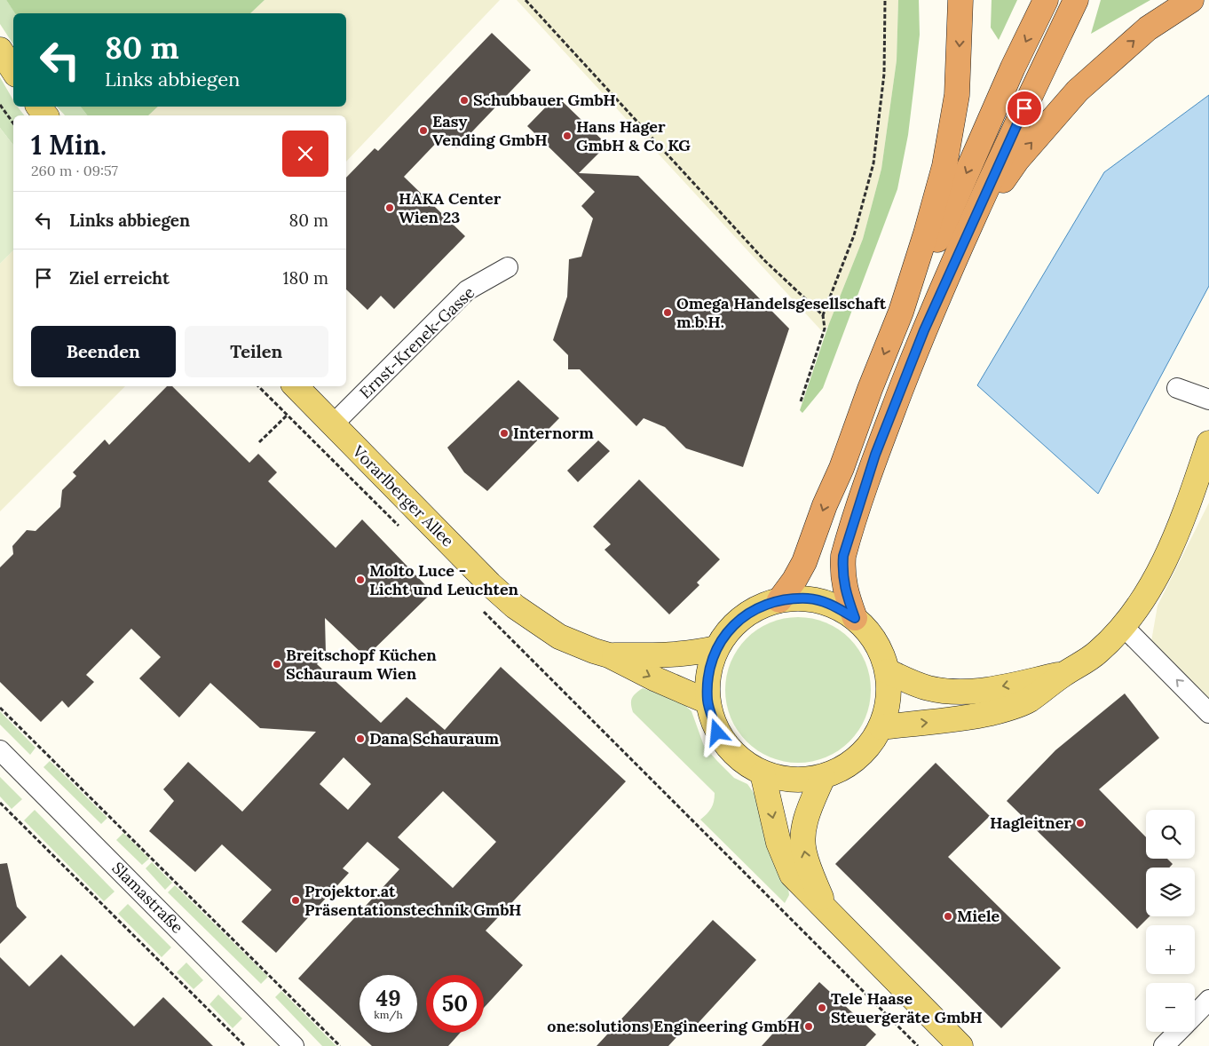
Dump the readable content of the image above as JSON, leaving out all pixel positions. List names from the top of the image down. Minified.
{"streets":{"main road":["Vorarlberger Allee"],"street":["Ernst-Krenek-Gasse","Slamastraße"]},"crossings":[["Ernst-Krenek-Gasse","Vorarlberger Allee"]],"places":["Schubbauer GmbH","Easy Vending GmbH","Hans Hager GmbH & Co KG","HAKA Center Wien 23","Omega Handelsgesellschaft m.b.H.","Internorm","Molto Luce - Licht und Leuchten","Breitschopf Küchen Schauraum Wien","Dana Schauraum","Hagleitner","Projektor.at Präsentationstechnik GmbH","Miele","Tele Haase Steuergeräte GmbH","one:solutions Engineering GmbH"],"page":{"turn":["80 m","Links abbiegen"],"heading":["1 Min.","260 m · 09:57"],"list":[{"name":"Links abbiegen","value":"80 m"},{"name":"Ziel erreicht","value":"180 m"}],"buttons":["Beenden","Teilen"],"map_buttons":["+","−"],"speed":"49 km/h","limit":"50"}}
